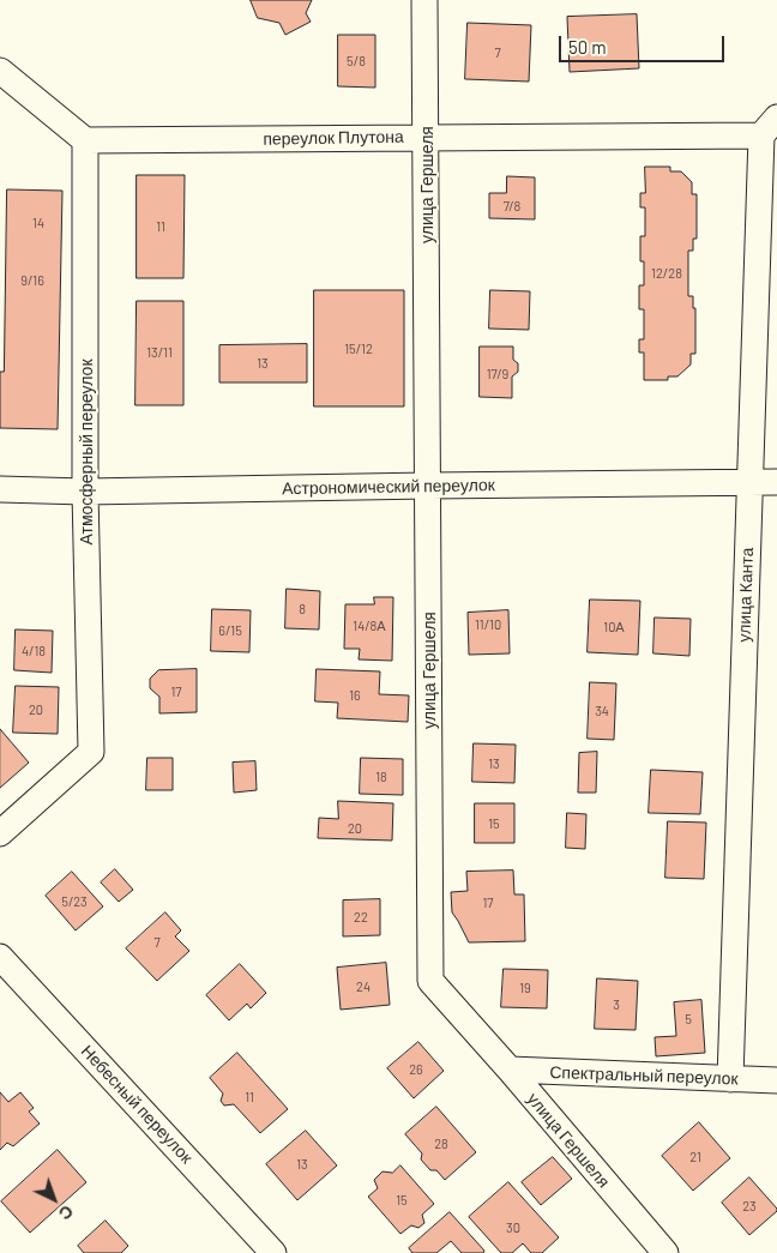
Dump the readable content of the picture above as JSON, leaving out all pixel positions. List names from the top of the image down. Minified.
{"streets":{"street":["переулок Плутона","улица Гершеля","Атмосферный переулок","Астрономический переулок","улица Канта","Спектральный переулок","Небесный переулок"]},"crossings":[["переулок Плутона","улица Гершеля"],["переулок Плутона","Атмосферный переулок"],["переулок Плутона","улица Канта"],["улица Гершеля","Астрономический переулок"],["улица Гершеля","Спектральный переулок"],["Атмосферный переулок","Астрономический переулок"],["Астрономический переулок","улица Канта"],["улица Канта","Спектральный переулок"]],"house_numbers":["7","5/8","7/8","14","11","12/28","9/16","15/12","13/11","13","17/9","8","11/10","14/8А","10А","6/15","4/18","17","16","20","34","13","18","15","20","5/23","17","22","7","24","19","3","5","26","11","28","21","13","15","23","30"],"scale_bar":"50 m","north":"bottom right"}
